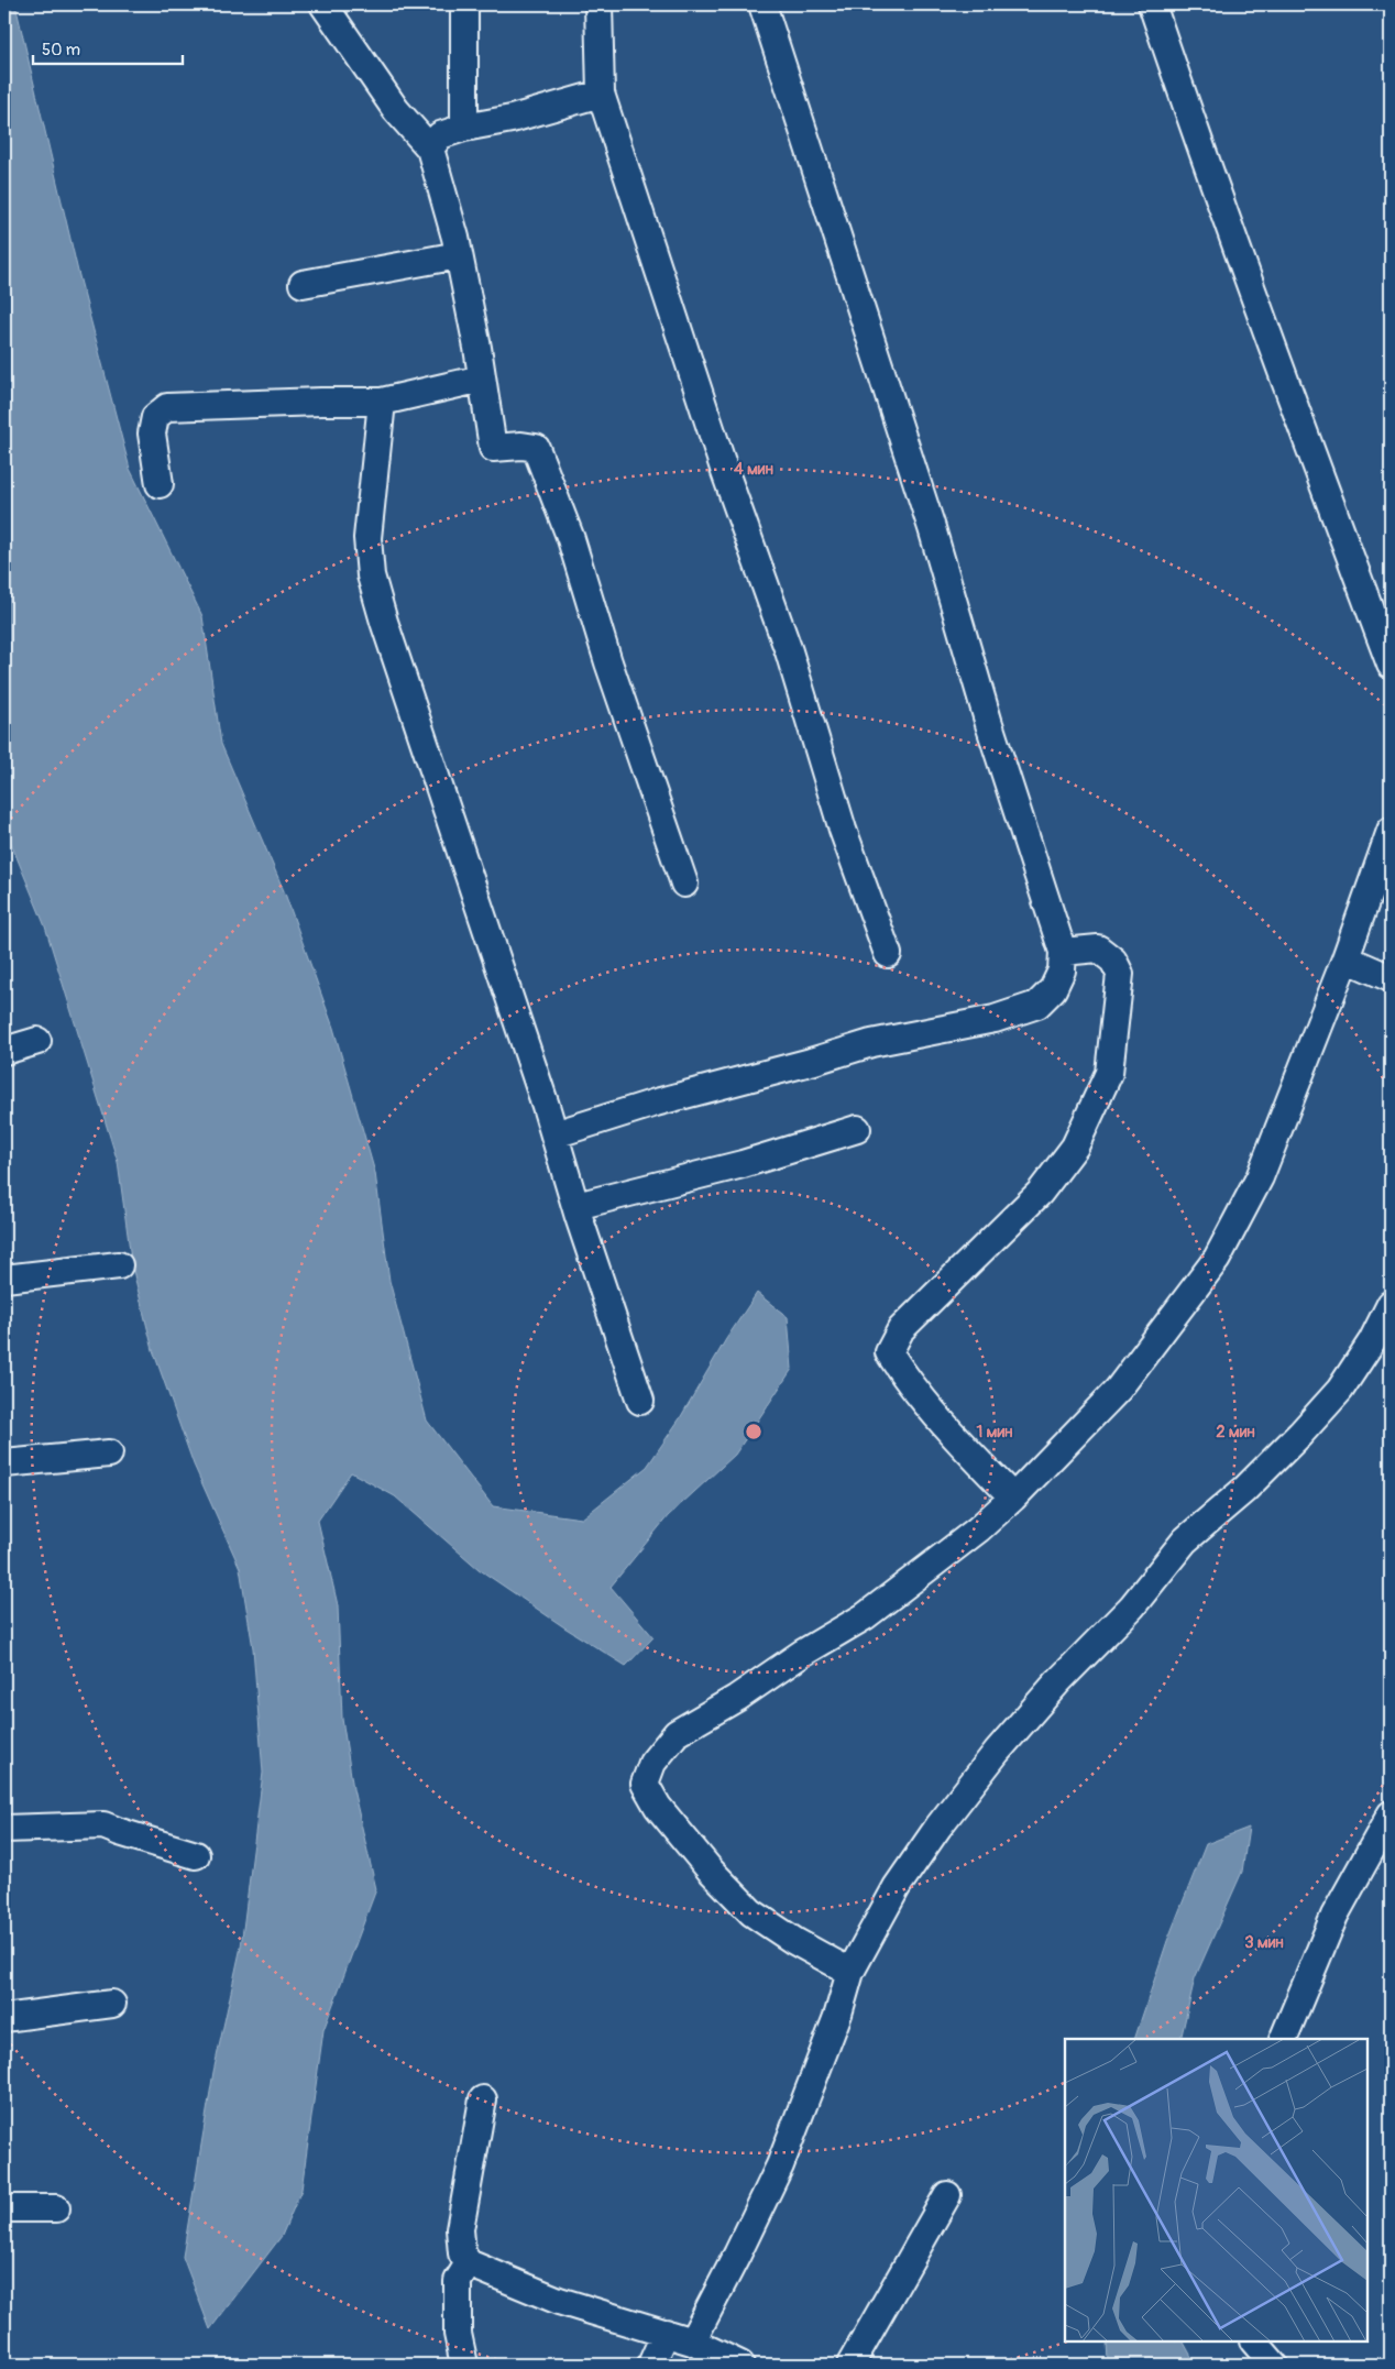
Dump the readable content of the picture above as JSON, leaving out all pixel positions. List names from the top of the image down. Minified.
{"scale_bar":"50 m","rings":["4 мин","1 мин","2 мин","3 мин"]}
